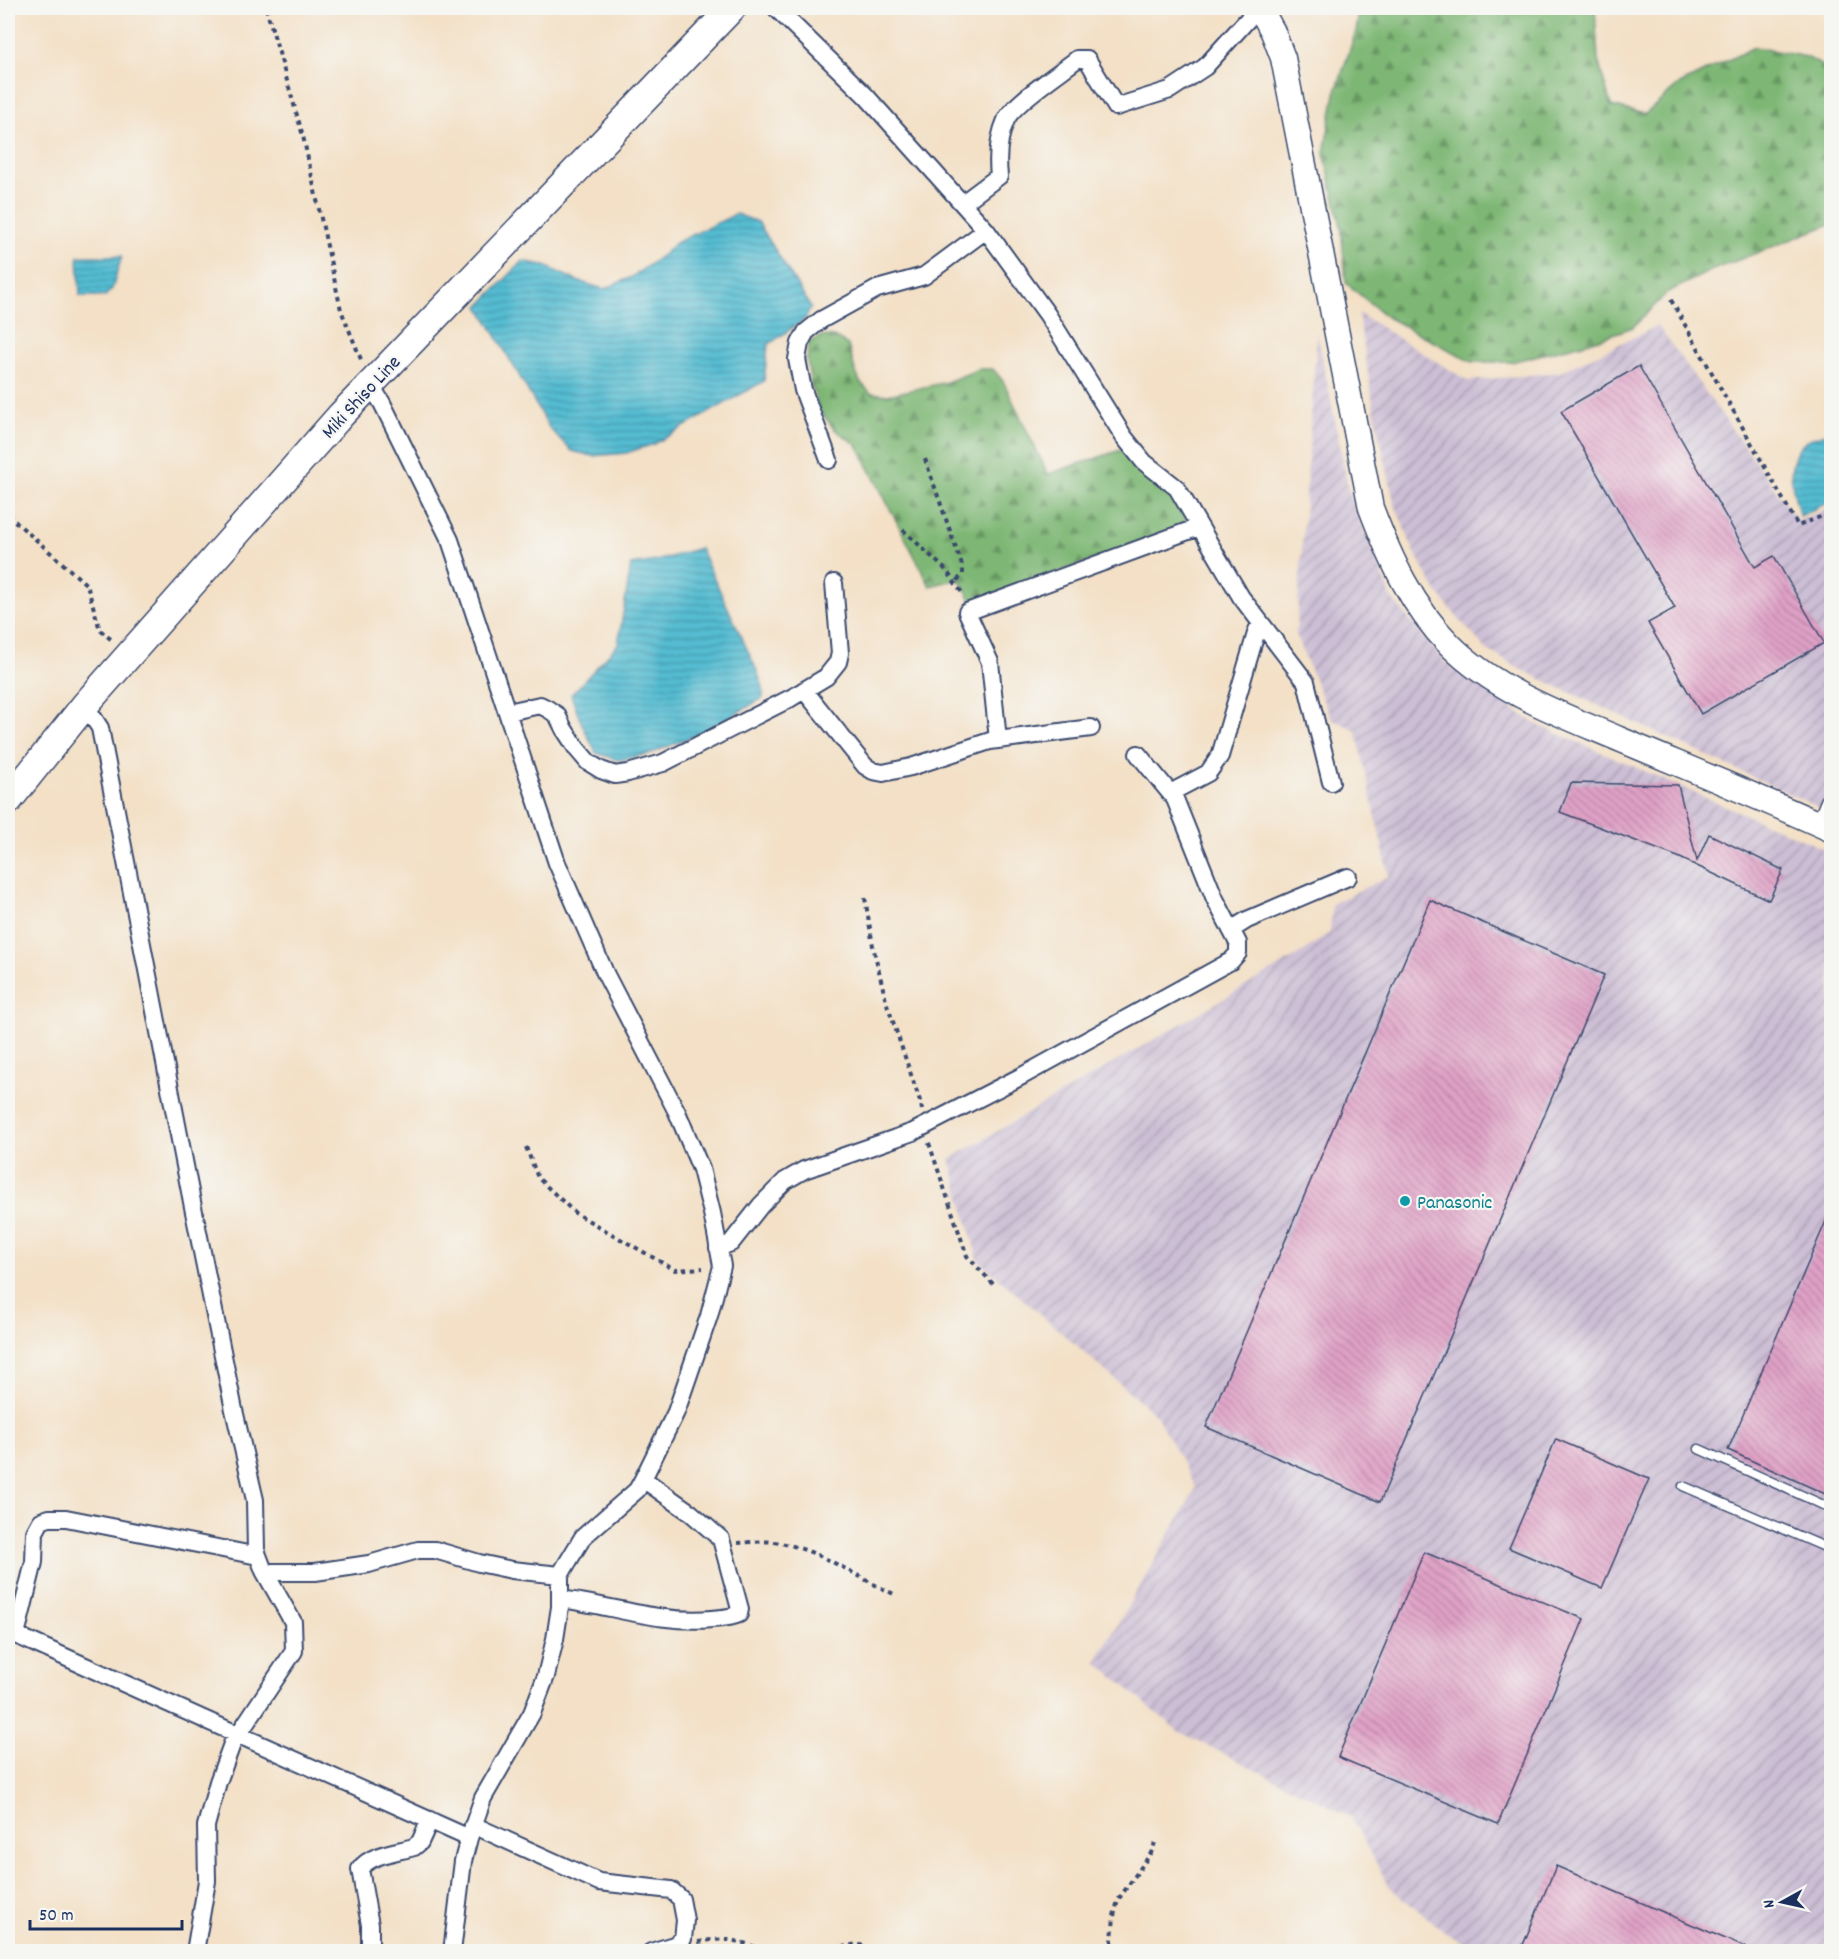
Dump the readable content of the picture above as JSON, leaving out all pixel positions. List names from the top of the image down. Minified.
{"streets":{"main road":["Miki Shiso Line"]},"places":["Panasonic"],"scale_bar":"50 m","north":"left"}
